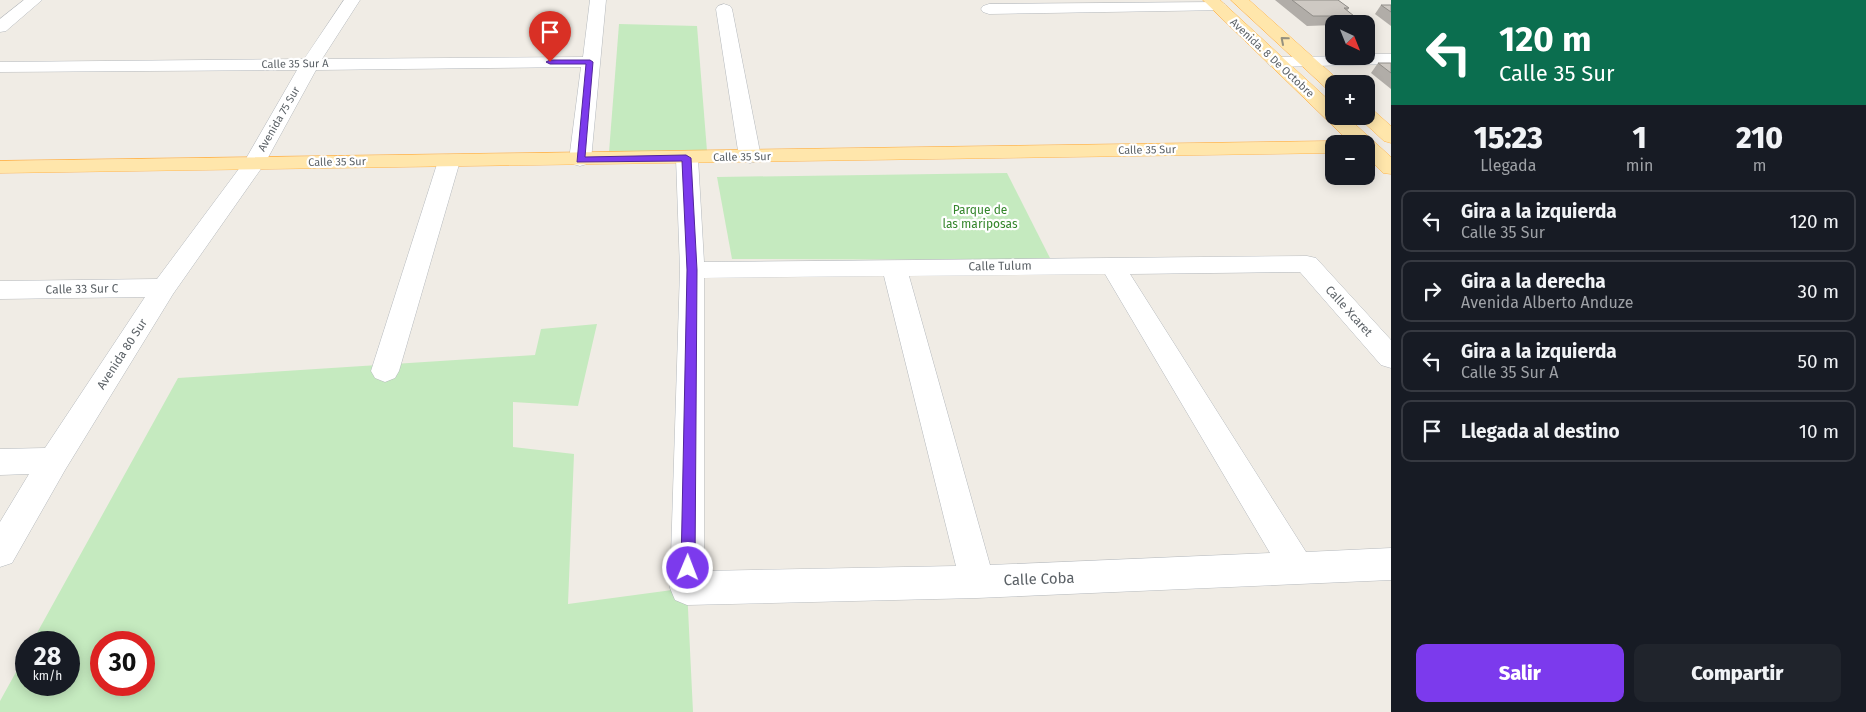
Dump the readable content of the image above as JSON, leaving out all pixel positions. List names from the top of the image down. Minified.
{"streets":{"main road":["Avenida. 8 De Octobre","Calle 35 Sur"],"street":["Calle 35 Sur A","Avenida 75 Sur","Calle Tulum","Calle 33 Sur C","Calle Xcaret","Avenida 80 Sur","Calle Coba"]},"crossings":[["Calle 35 Sur A","Avenida 75 Sur"],["Avenida 75 Sur","Calle 35 Sur"],["Avenida 75 Sur","Avenida 80 Sur"],["Calle 35 Sur","Avenida 80 Sur"],["Calle Tulum","Calle Xcaret"],["Calle Tulum","Calle Coba"],["Calle 33 Sur C","Avenida 80 Sur"]],"parks":["Parque de las mariposas"],"north":"bottom right","page":{"turn":["120 m","Calle 35 Sur"],"map_buttons":["+","−"],"eta":["15:23","Llegada","1","min","210","m"],"list":[{"name":"Gira a la izquierda","note":"Calle 35 Sur","value":"120 m"},{"name":"Gira a la derecha","note":"Avenida Alberto Anduze","value":"30 m"},{"name":"Gira a la izquierda","note":"Calle 35 Sur A","value":"50 m"},{"name":"Llegada al destino","value":"10 m"}],"speed":"28 km/h","limit":"30","buttons":["Salir","Compartir"]}}
